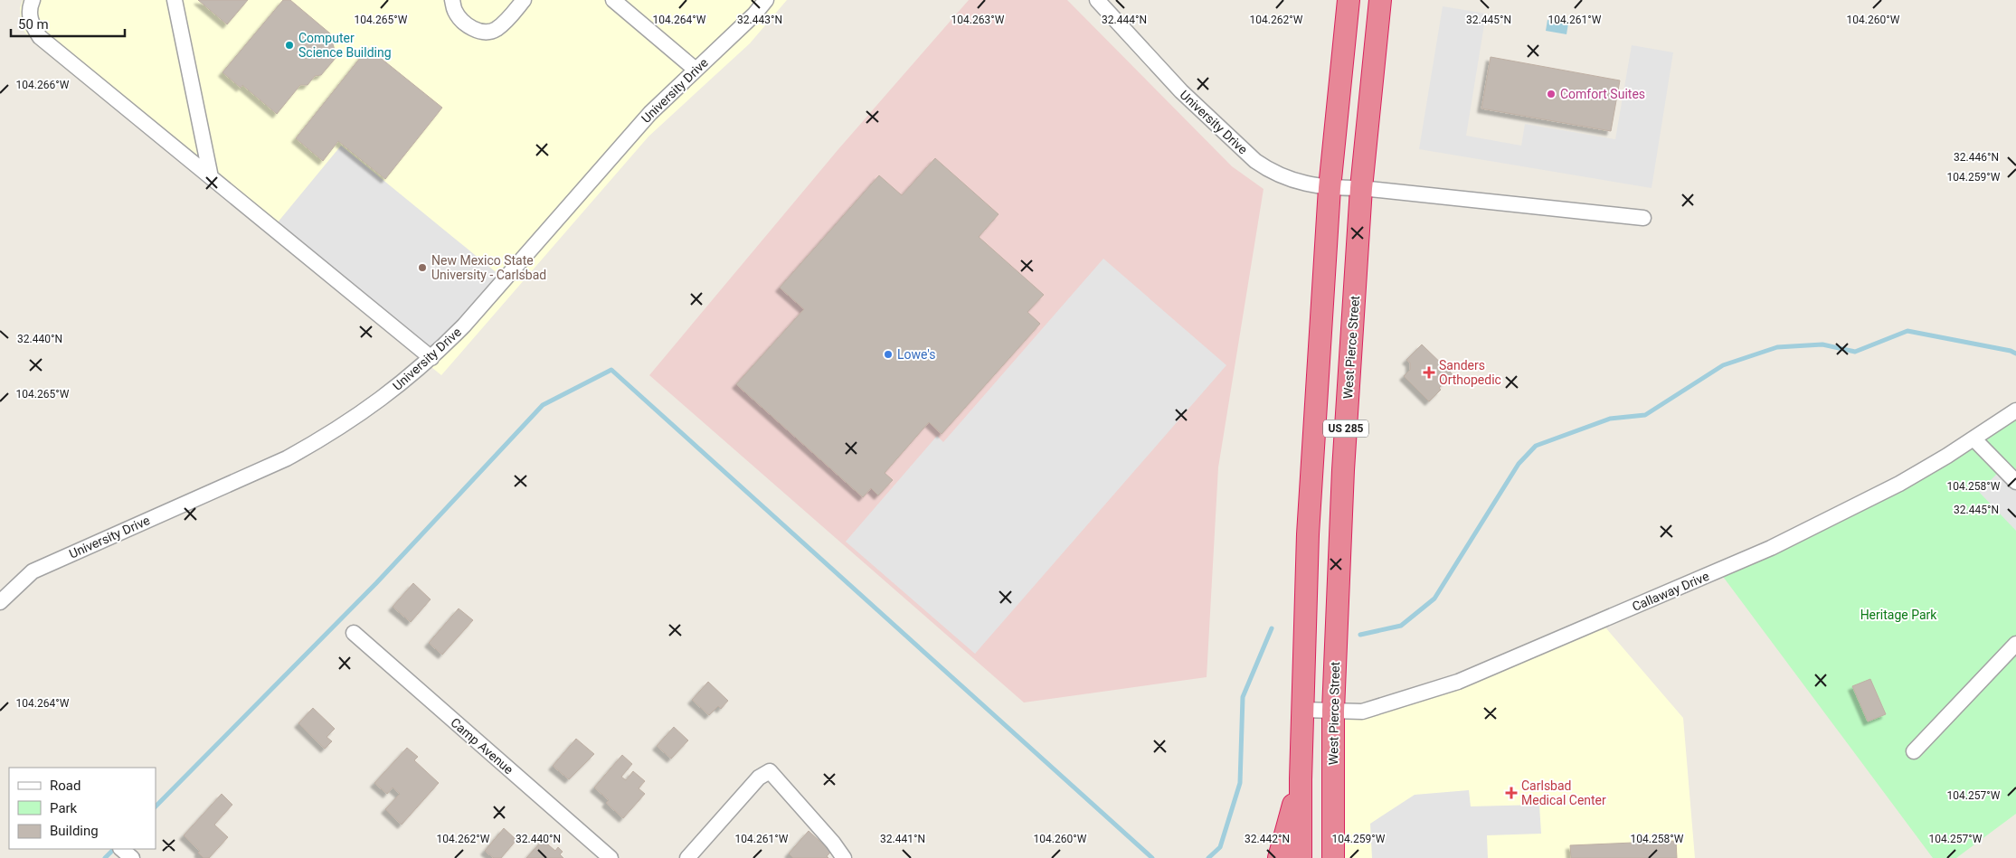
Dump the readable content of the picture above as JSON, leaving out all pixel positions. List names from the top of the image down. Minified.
{"streets":{"highway":["West Pierce Street","US 285"],"street":["University Drive","Callaway Drive","Camp Avenue"]},"crossings":[["University Drive","West Pierce Street"],["University Drive","US 285"],["West Pierce Street","Callaway Drive"],["US 285","Callaway Drive"]],"parks":["Heritage Park"],"places":{"other":["Computer Science Building","Comfort Suites","New Mexico State University - Carlsbad","Lowe's"],"health":["Sanders Orthopedic","Carlsbad Medical Center"]},"legend":["Road","Park","Building"],"scale_bar":"50 m","coordinates":["32.443°N","32.444°N","32.445°N","104.265°W","104.264°W","104.263°W","104.262°W","104.261°W","104.260°W","104.266°W","32.446°N","104.259°W","32.440°N","104.258°W","104.257°W","32.441°N","32.442°N"]}
